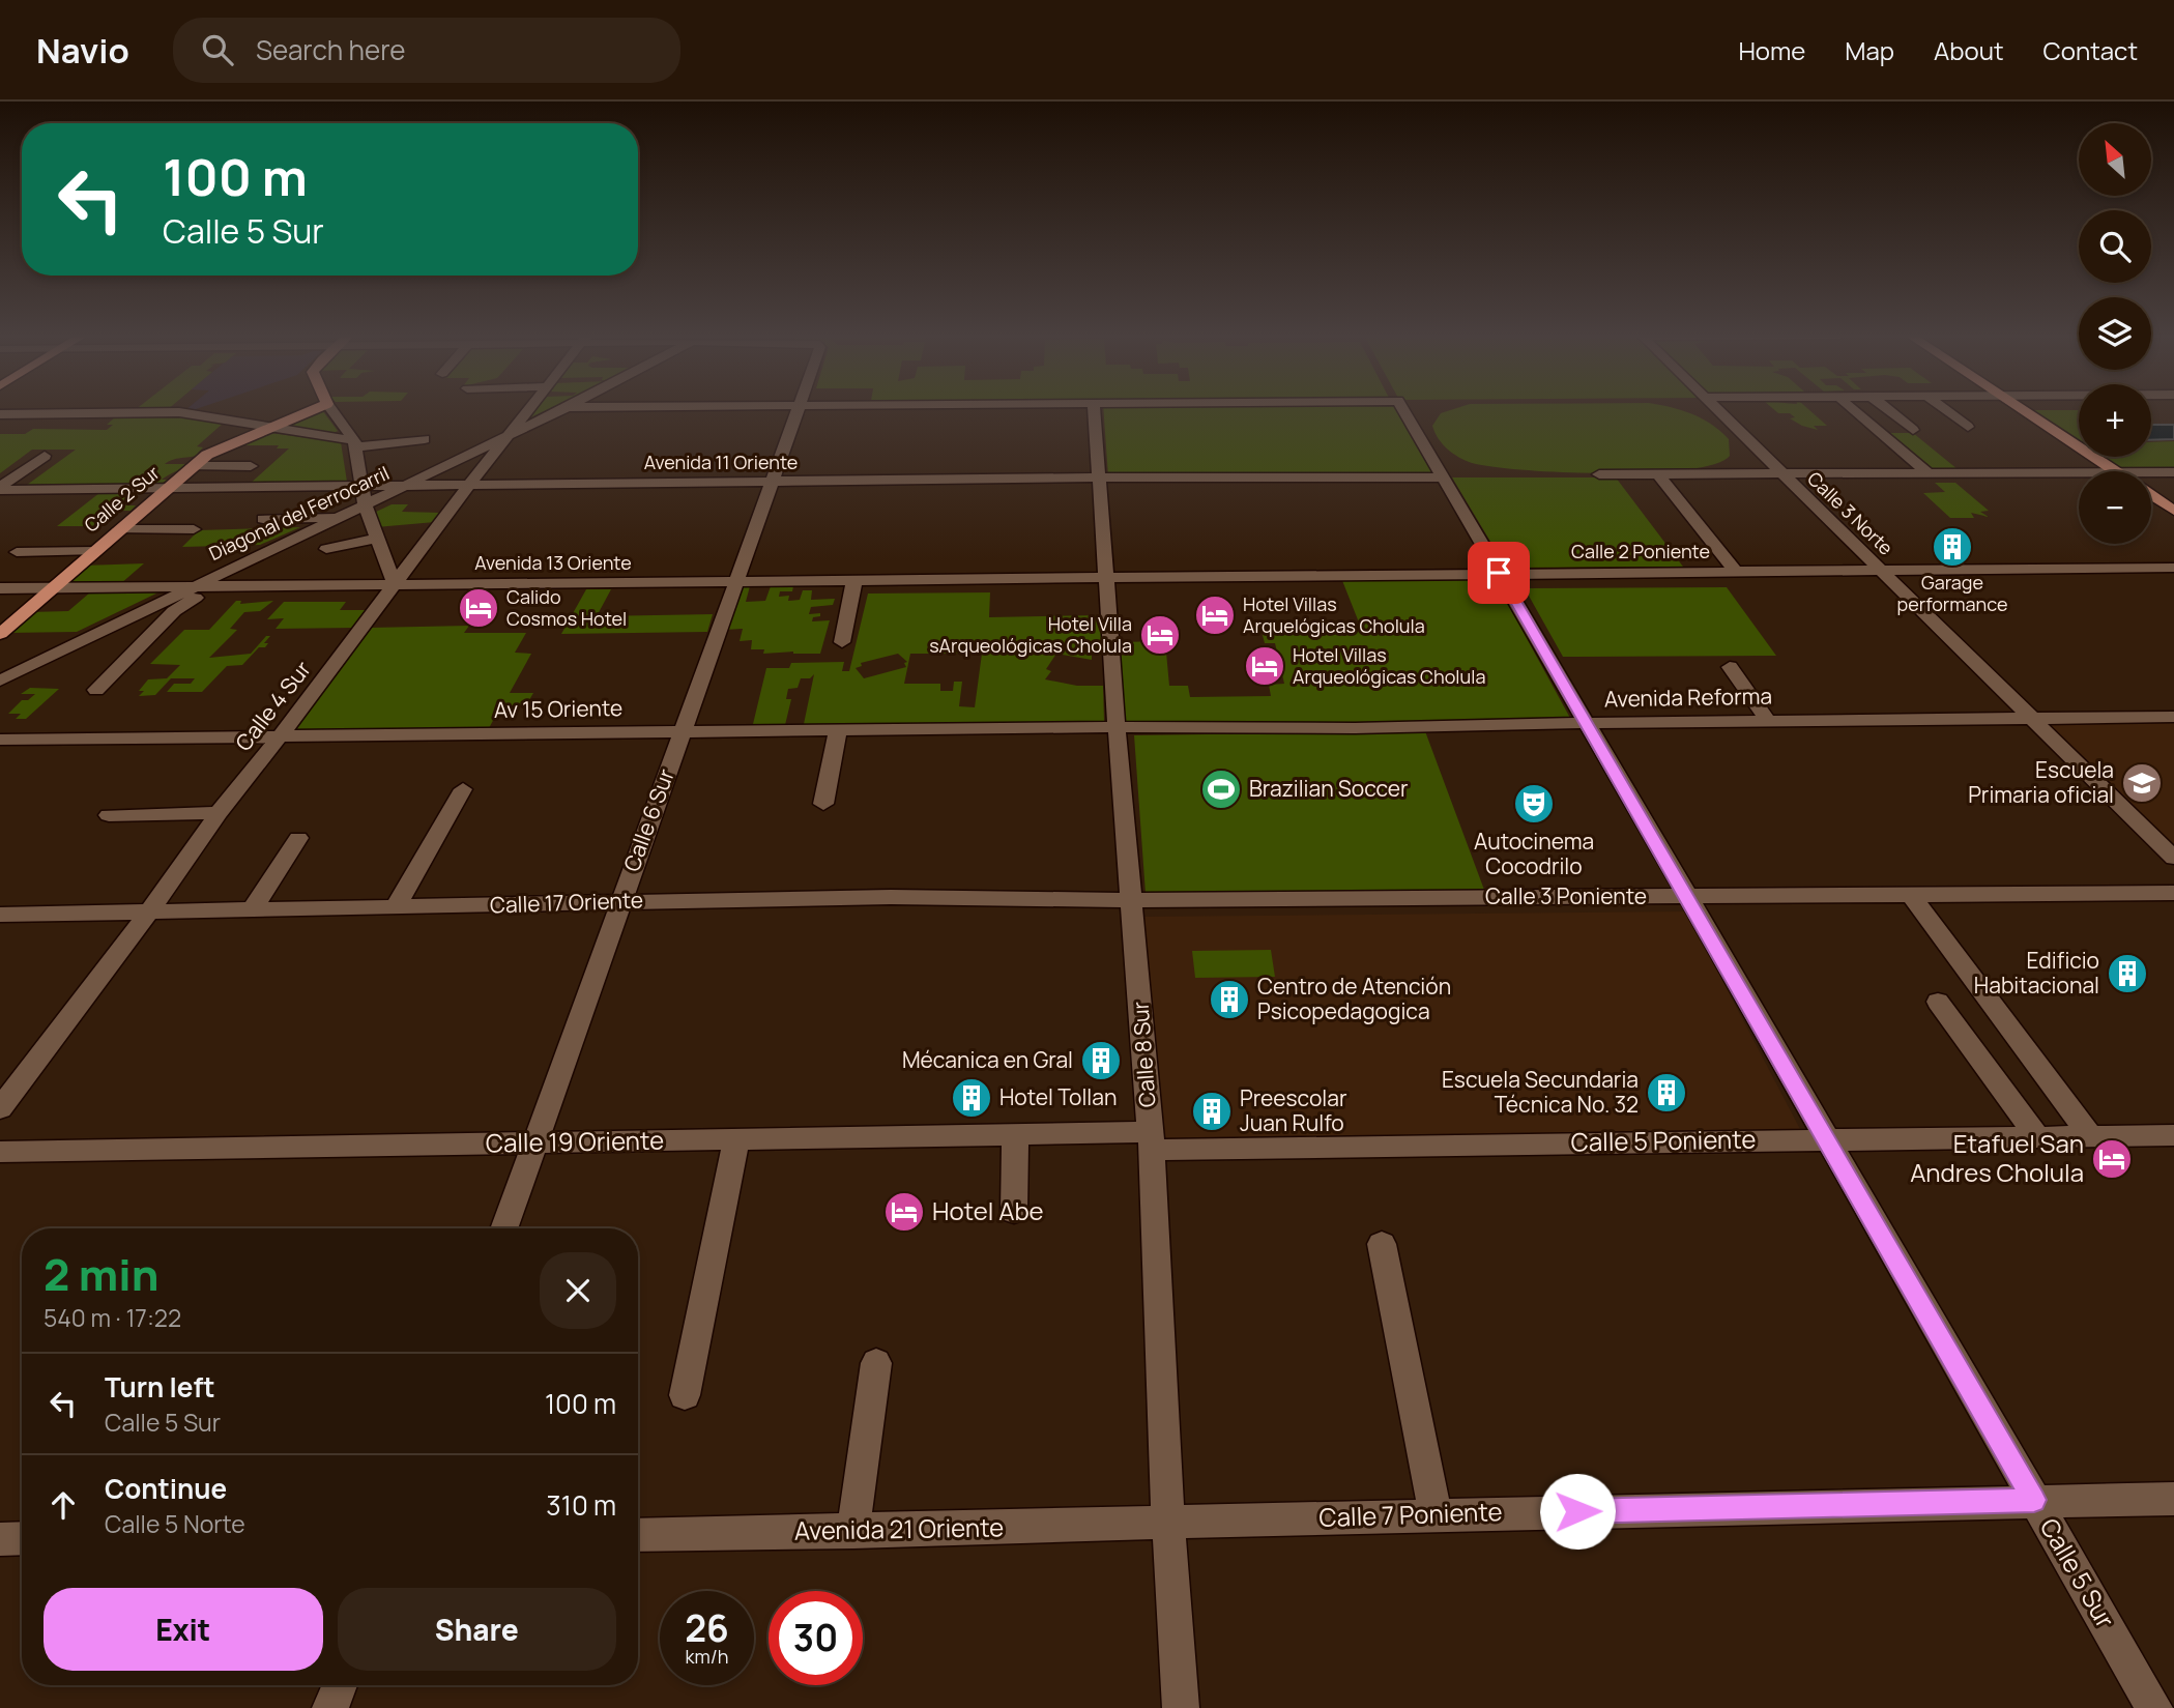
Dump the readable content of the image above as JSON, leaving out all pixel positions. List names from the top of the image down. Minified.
{"streets":{"main road":["Calle 2 Sur"],"street":["Avenida 11 Oriente","Diagonal del Ferrocarril","Calle 3 Norte","Calle 2 Poniente","Avenida 13 Oriente","Avenida Reforma","Calle 4 Sur","Av 15 Oriente","Calle 6 Sur","Calle 3 Poniente","Calle 17 Oriente","Calle 8 Sur","Calle 5 Poniente","Calle 19 Oriente","Calle 7 Poniente","Avenida 21 Oriente","Calle 5 Sur"]},"crossings":[["Avenida 11 Oriente","Calle 2 Sur"],["Avenida 11 Oriente","Diagonal del Ferrocarril"],["Avenida 11 Oriente","Calle 4 Sur"],["Avenida 11 Oriente","Calle 6 Sur"],["Avenida 11 Oriente","Calle 8 Sur"],["Avenida 11 Oriente","Calle 5 Sur"],["Calle 2 Sur","Avenida 13 Oriente"],["Diagonal del Ferrocarril","Avenida 13 Oriente"],["Diagonal del Ferrocarril","Calle 4 Sur"],["Calle 3 Norte","Calle 2 Poniente"],["Calle 3 Norte","Avenida Reforma"],["Calle 2 Poniente","Avenida 13 Oriente"],["Calle 2 Poniente","Calle 8 Sur"],["Calle 2 Poniente","Calle 5 Sur"],["Avenida 13 Oriente","Calle 4 Sur"],["Avenida 13 Oriente","Calle 6 Sur"],["Avenida 13 Oriente","Calle 8 Sur"],["Avenida Reforma","Av 15 Oriente"],["Avenida Reforma","Calle 8 Sur"],["Avenida Reforma","Calle 5 Sur"],["Calle 4 Sur","Av 15 Oriente"],["Calle 4 Sur","Calle 17 Oriente"],["Av 15 Oriente","Calle 6 Sur"],["Av 15 Oriente","Calle 8 Sur"],["Calle 6 Sur","Calle 17 Oriente"],["Calle 6 Sur","Calle 19 Oriente"],["Calle 3 Poniente","Calle 17 Oriente"],["Calle 3 Poniente","Calle 8 Sur"],["Calle 3 Poniente","Calle 5 Sur"],["Calle 17 Oriente","Calle 8 Sur"],["Calle 8 Sur","Calle 5 Poniente"],["Calle 8 Sur","Calle 19 Oriente"],["Calle 8 Sur","Calle 7 Poniente"],["Calle 8 Sur","Avenida 21 Oriente"],["Calle 5 Poniente","Calle 19 Oriente"],["Calle 5 Poniente","Calle 5 Sur"],["Calle 7 Poniente","Avenida 21 Oriente"],["Calle 7 Poniente","Calle 5 Sur"]],"places":{"building":["Garage performance","Edificio Habitacional","Centro de Atención Psicopedagogica","Mécanica en Gral","Escuela Secundaria Técnica No. 32","Hotel Tollan","Preescolar Juan Rulfo"],"hotel":["Calido Cosmos Hotel","Hotel Villas Arquelógicas Cholula","Hotel Villa sArqueológicas Cholula","Hotel Villas Arqueológicas Cholula","Etafuel San Andres Cholula","Hotel Abe"],"school or university":["Escuela Primaria oficial"],"sports":["Brazilian Soccer"],"theatre":["Autocinema Cocodrilo"]},"north":"top left","page":{"header":"Navio","search":"Search here","nav":["Home","Map","About","Contact"],"map_buttons":["+","−"],"turn":["100 m","Calle 5 Sur"],"heading":["2 min","540 m · 17:22"],"list":[{"name":"Turn left","note":"Calle 5 Sur","value":"100 m"},{"name":"Continue","note":"Calle 5 Norte","value":"310 m"}],"buttons":["Exit","Share"],"speed":"26 km/h","limit":"30"}}
